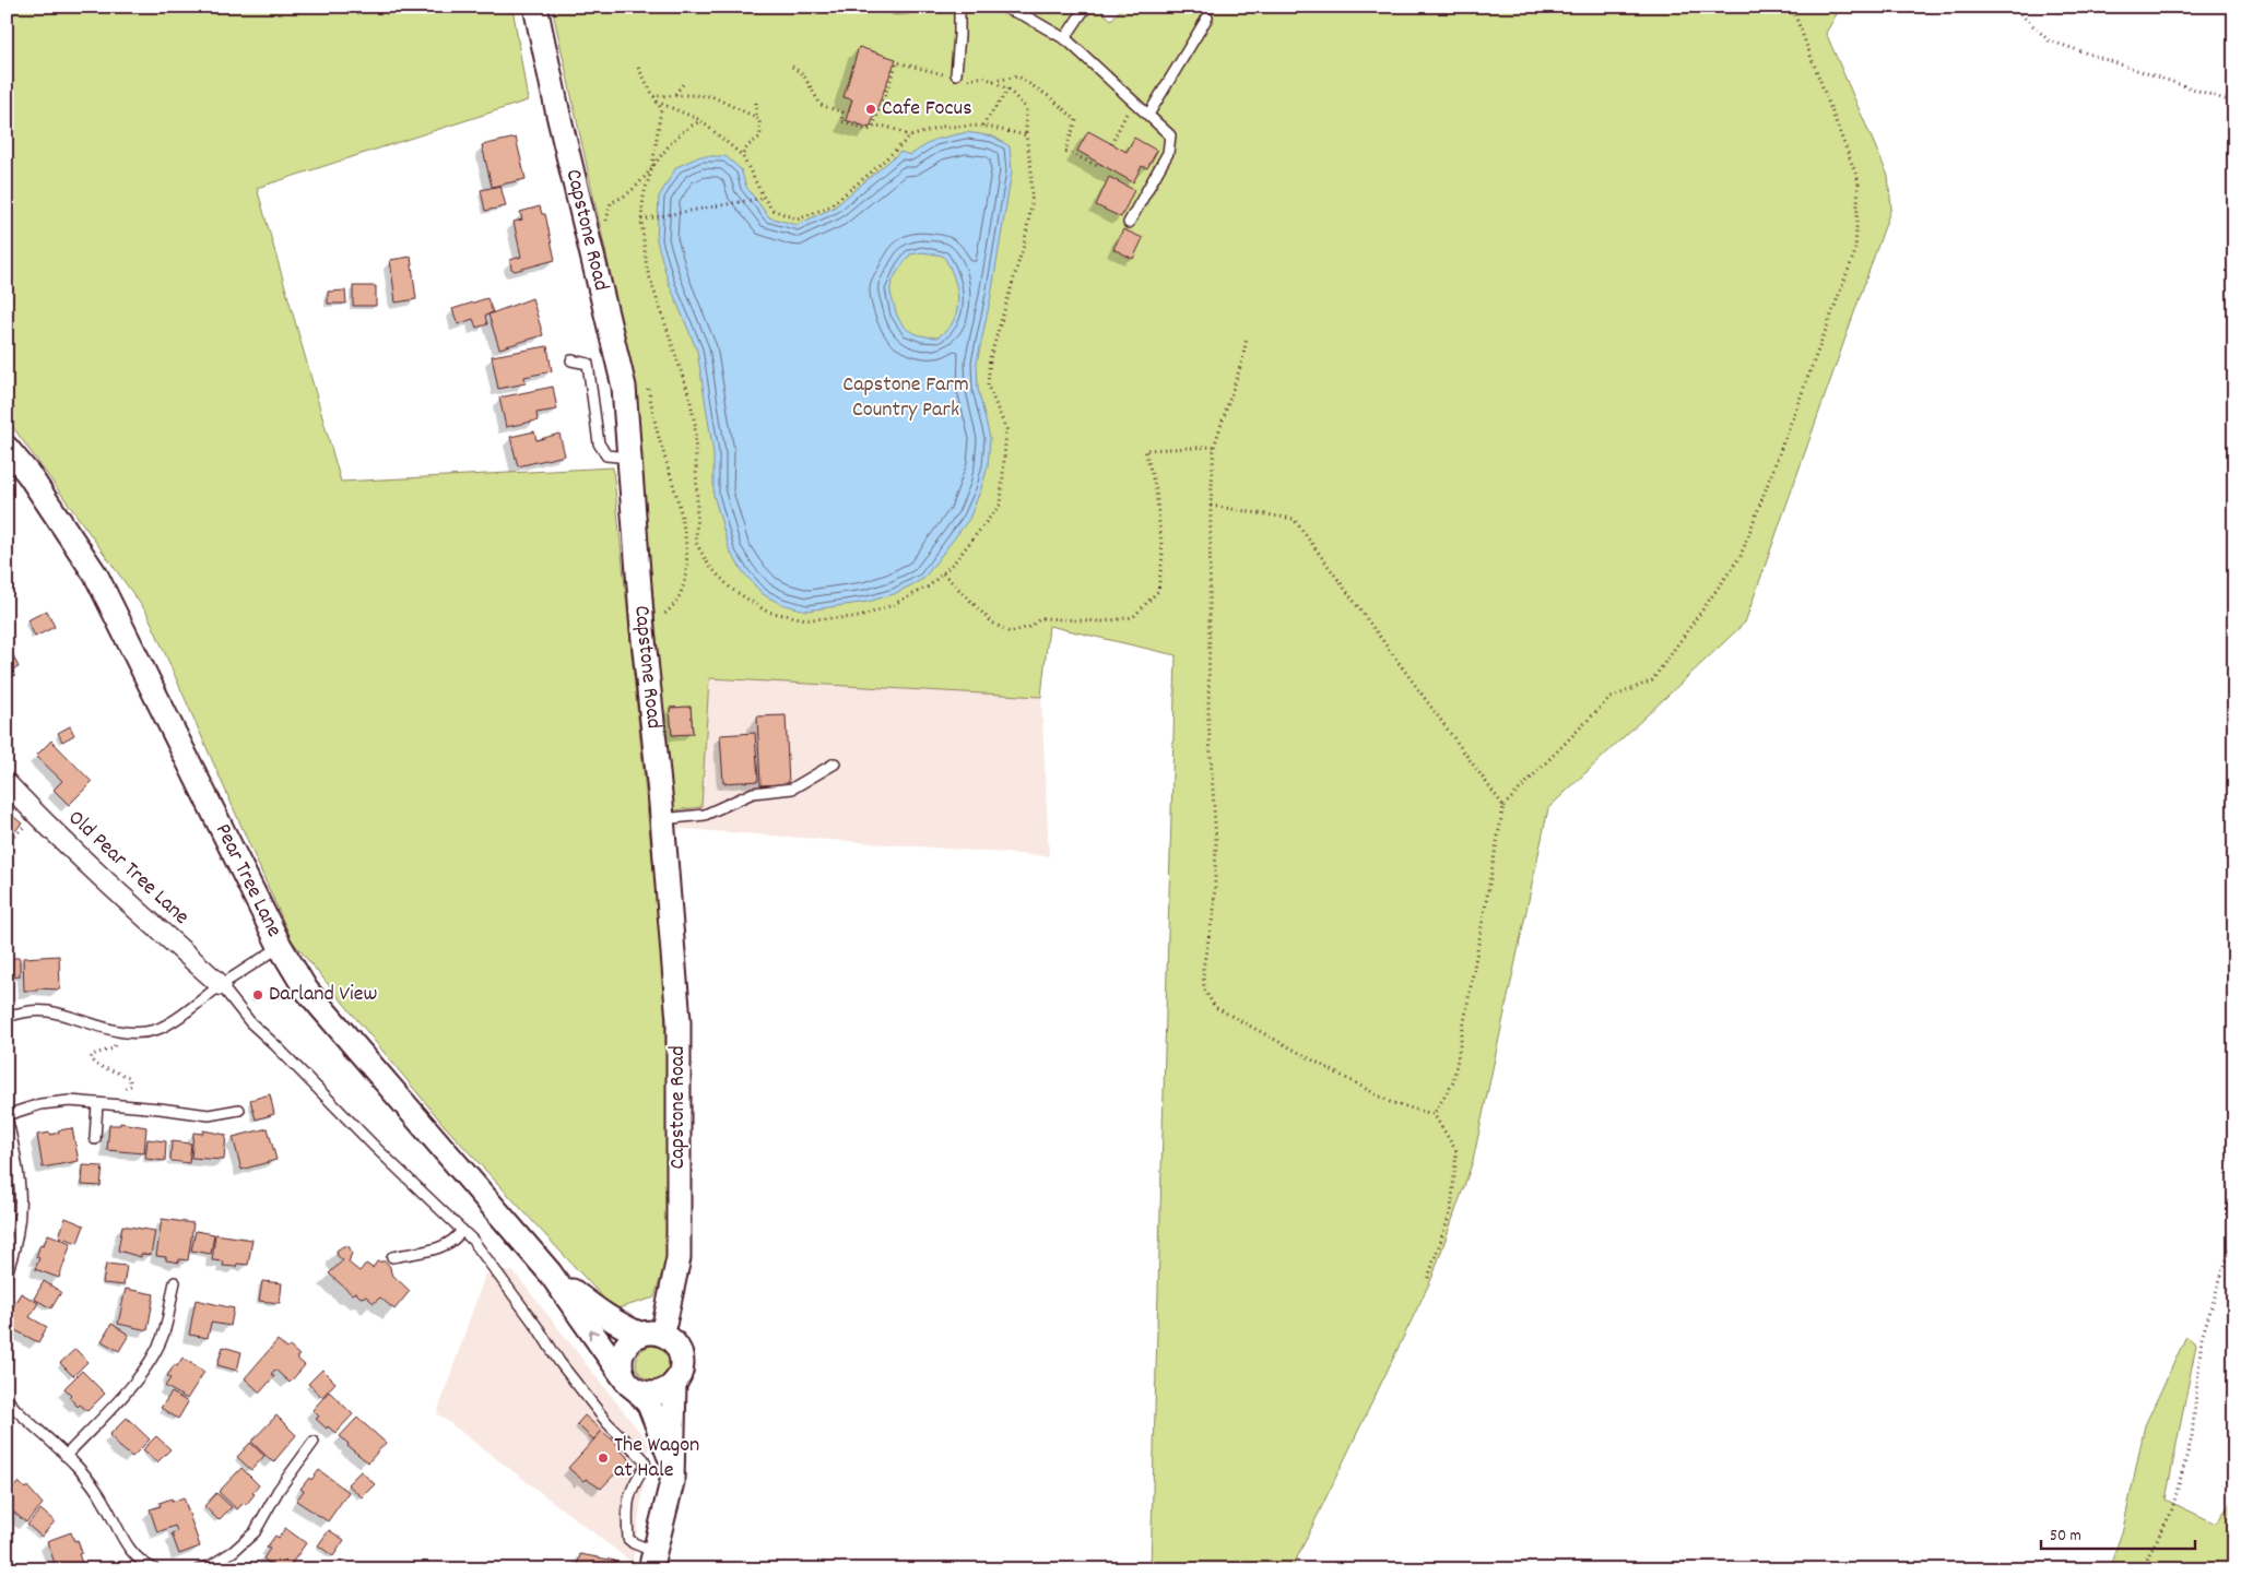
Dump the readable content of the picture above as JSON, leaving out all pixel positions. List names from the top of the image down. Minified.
{"streets":{"street":["Capstone Road","Old Pear Tree Lane","Pear Tree Lane"]},"crossings":[["Capstone Road","Pear Tree Lane"]],"parks":["Capstone Farm Country Park"],"places":["Cafe Focus","Darland View","The Wagon at Hale"],"scale_bar":"50 m"}
